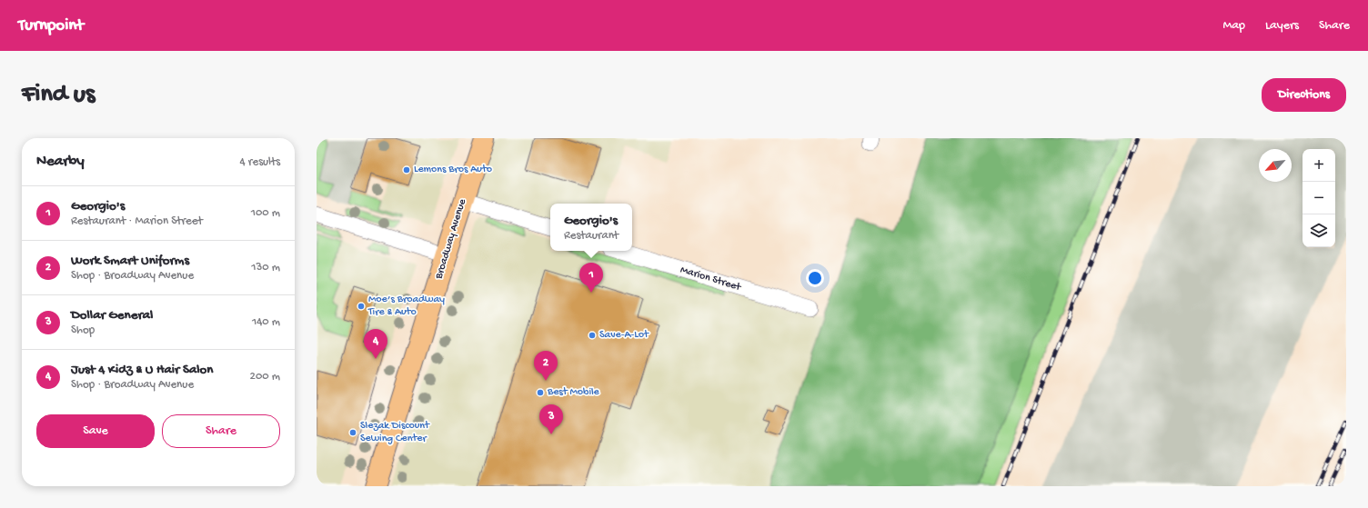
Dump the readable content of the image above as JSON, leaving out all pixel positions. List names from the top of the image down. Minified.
{"streets":{"main road":["Broadway Avenue"],"street":["Marion Street"]},"places":["Lemons Bros Auto","Moe’s Broadway Tire & Auto","Save-A-Lot","Best Mobile","Slezak Discount Sewing Center"],"north":"bottom left","page":{"header":"Turnpoint","nav":["Map","Layers","Share"],"buttons":["Directions",["Save","Share"]],"title":"Find us","heading":["Nearby","4 results"],"map_buttons":["+","−"],"list":[{"mark":"1","name":"Georgio's","note":"Restaurant · Marion Street","value":"100 m"},{"mark":"2","name":"Work Smart Uniforms","note":"Shop · Broadway Avenue","value":"130 m"},{"mark":"3","name":"Dollar General","note":"Shop","value":"140 m"},{"mark":"4","name":"Just 4 Kidz & U Hair Salon","note":"Shop · Broadway Avenue","value":"200 m"}],"popup":["Georgio's","Restaurant"],"pins":["1","4","2","3"]}}
